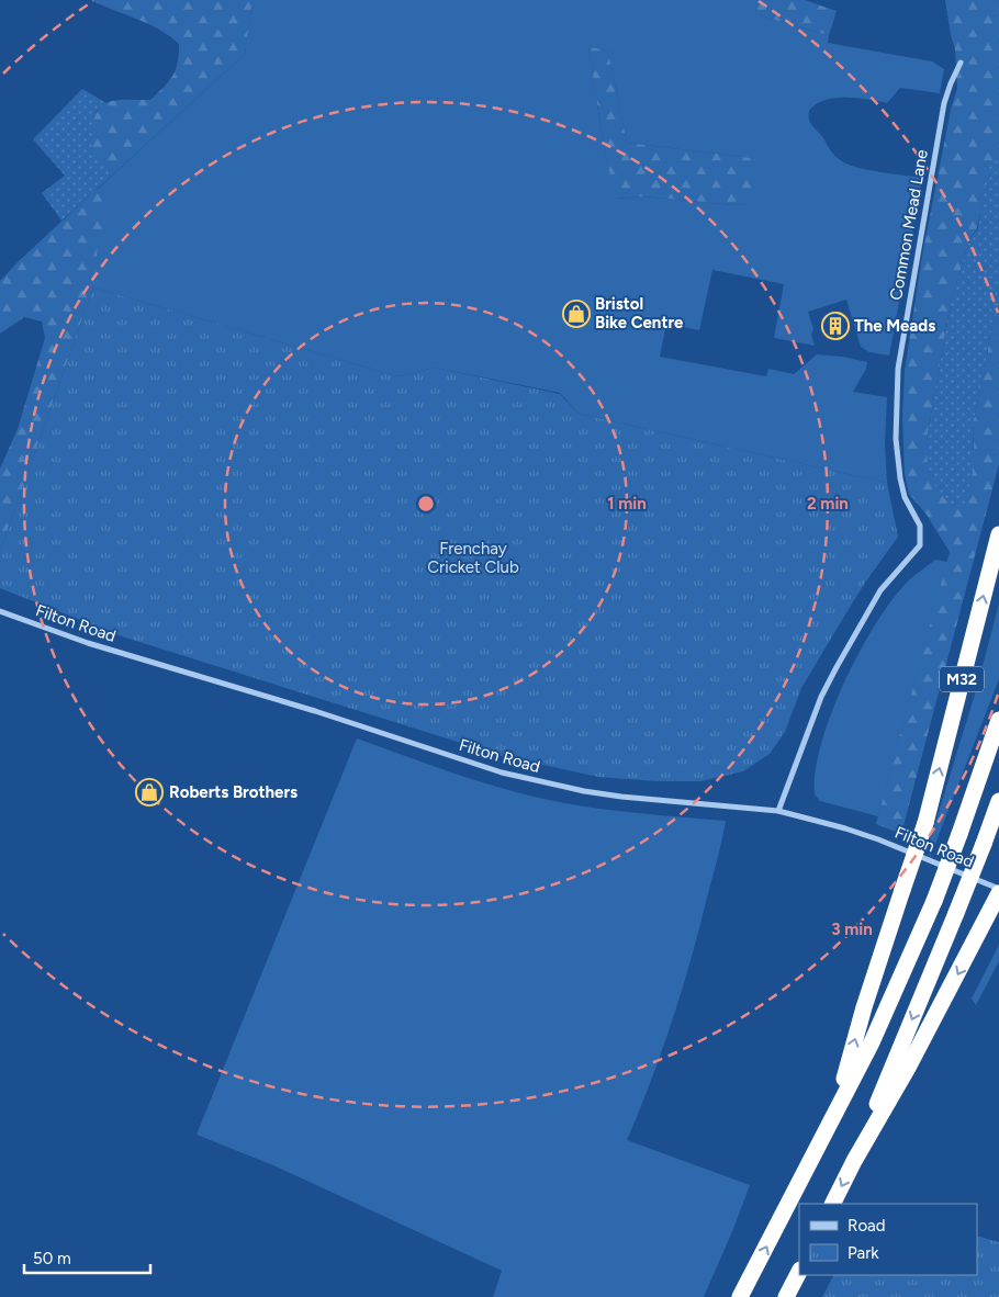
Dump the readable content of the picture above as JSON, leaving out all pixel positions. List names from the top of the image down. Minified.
{"streets":{"highway":["M32"],"street":["Common Mead Lane","Filton Road"]},"crossings":[["Common Mead Lane","Filton Road"]],"parks":["Frenchay Cricket Club"],"places":{"shop":["Bristol Bike Centre","Roberts Brothers"],"building":["The Meads"]},"legend":["Road","Park"],"scale_bar":"50 m","rings":["1 min","2 min","3 min"]}
